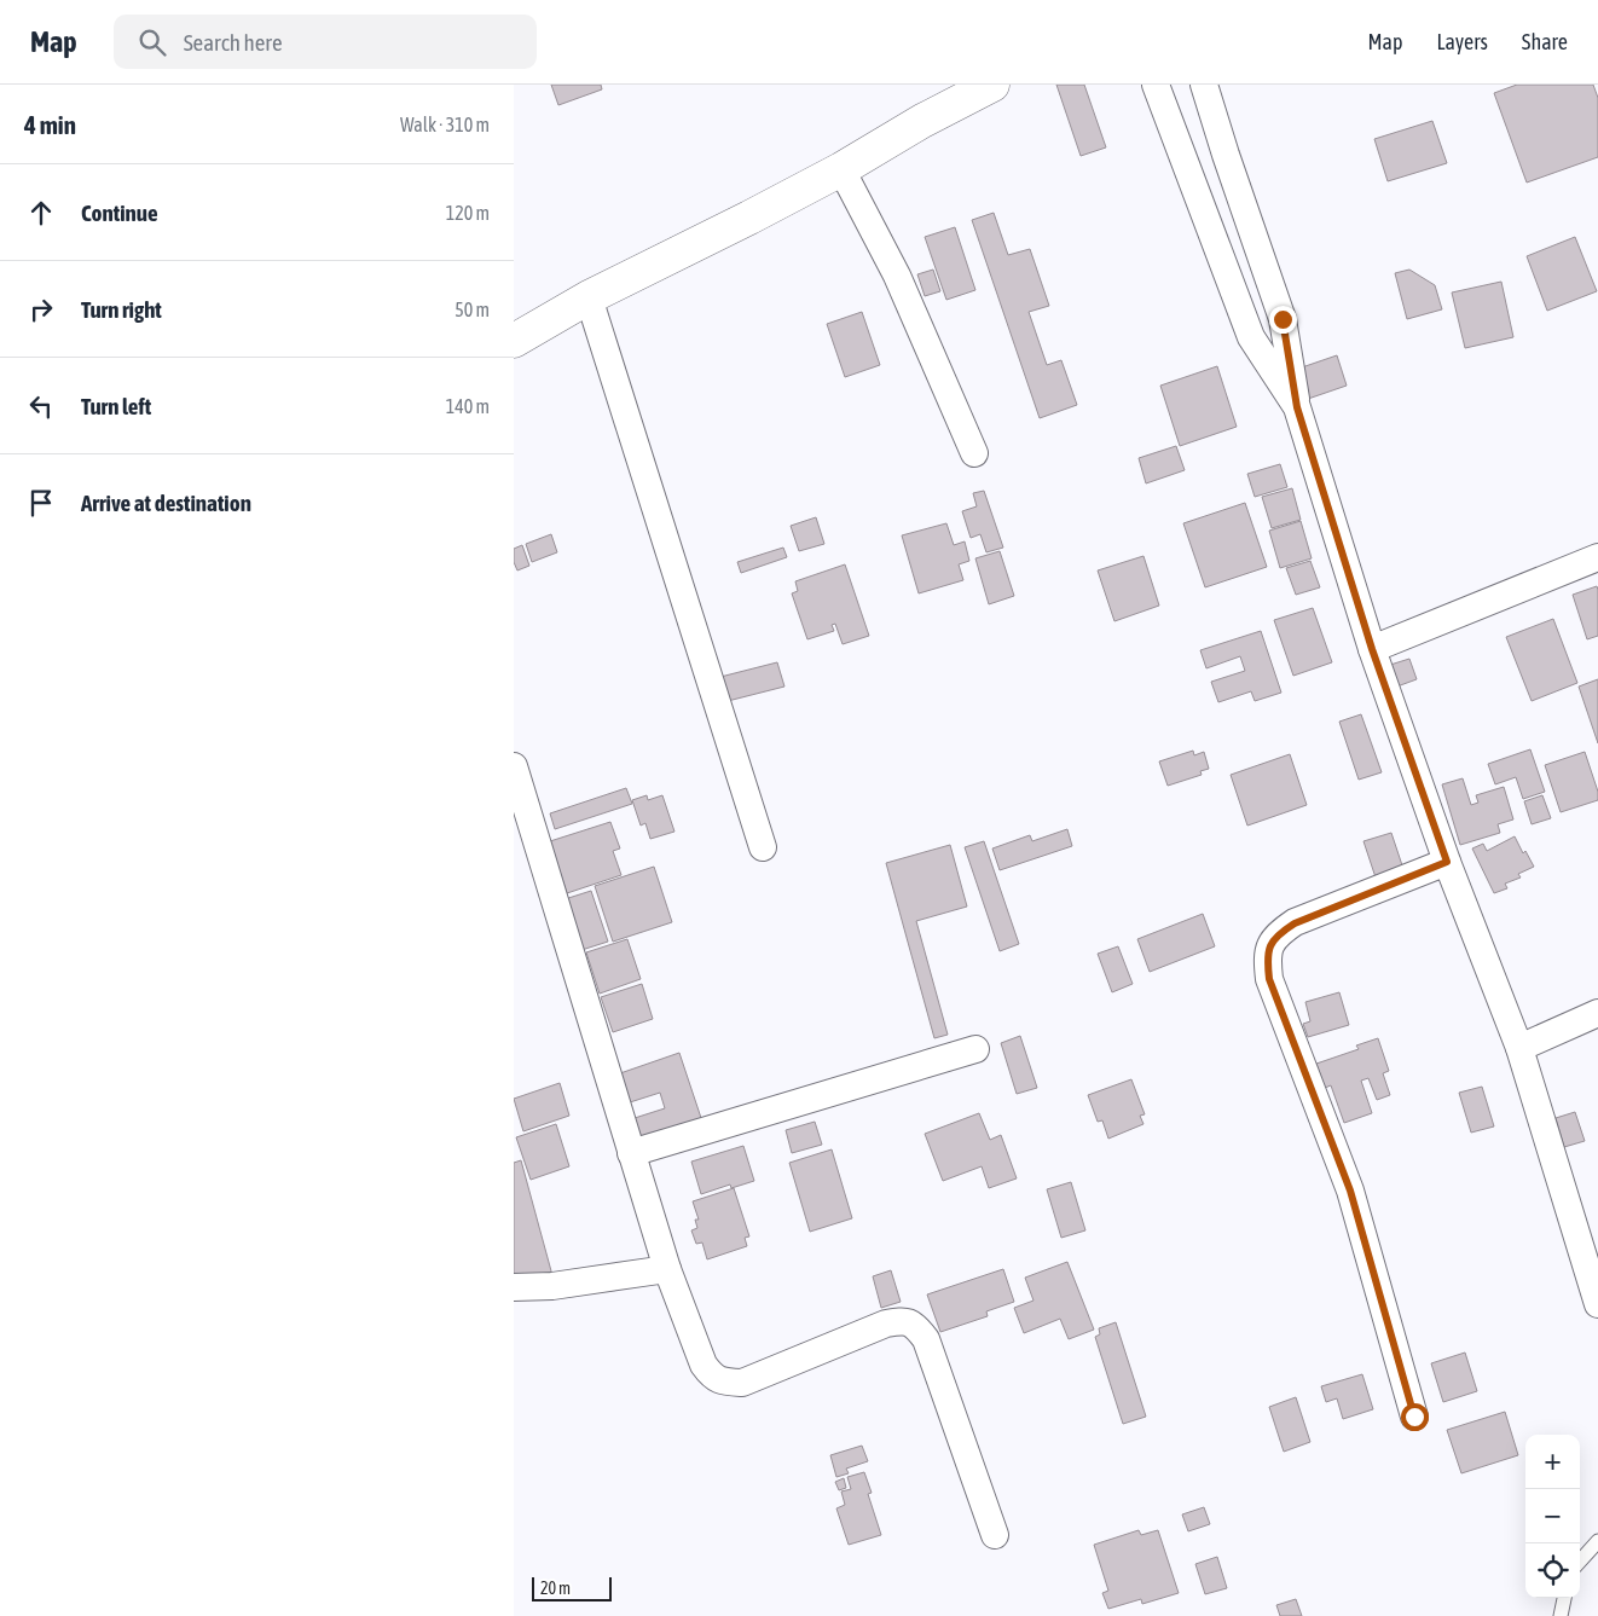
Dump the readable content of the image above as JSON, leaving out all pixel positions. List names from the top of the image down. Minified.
{"scale_bar":"20 m","page":{"header":"Map","search":"Search here","nav":["Map","Layers","Share"],"heading":["4 min","Walk · 310 m"],"list":[["Continue","120 m"],["Turn right","50 m"],["Turn left","140 m"],"Arrive at destination"],"map_buttons":["+","−"],"scale":"20 m"}}
